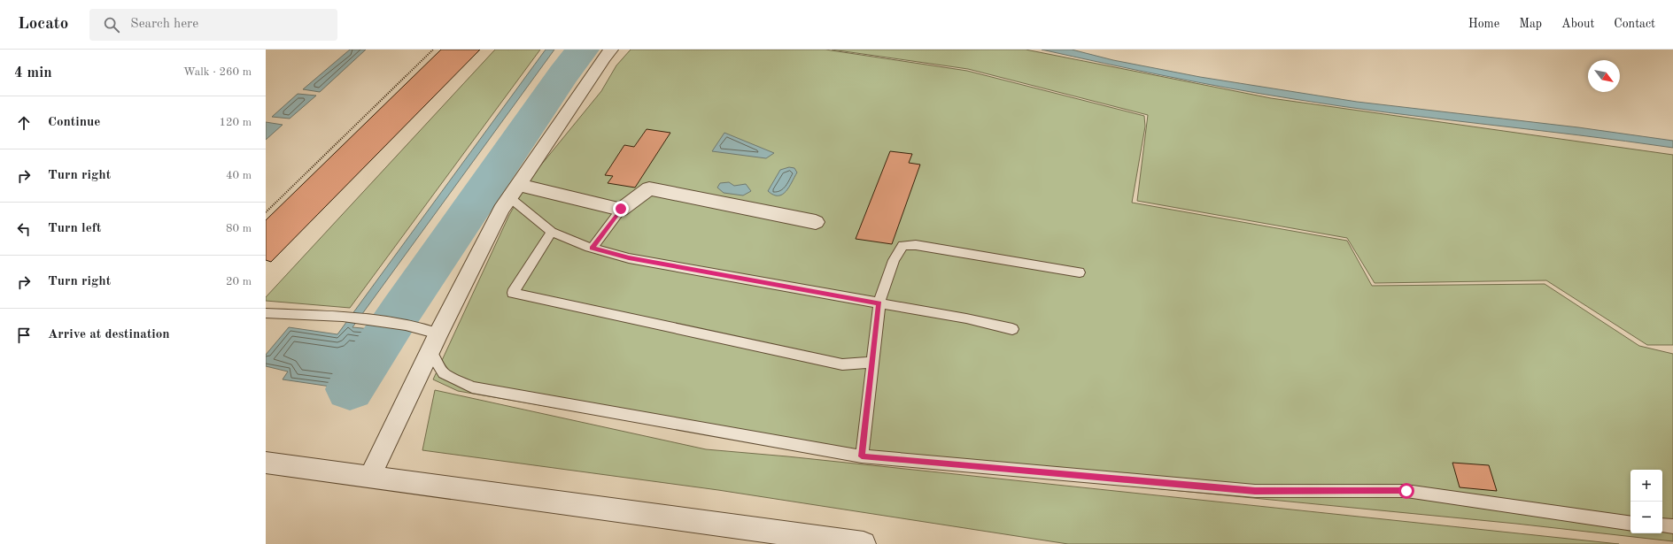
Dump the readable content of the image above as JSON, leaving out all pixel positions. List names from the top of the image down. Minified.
{"north":"bottom right","page":{"header":"Locato","search":"Search here","nav":["Home","Map","About","Contact"],"heading":["4 min","Walk · 260 m"],"list":[["Continue","120 m"],["Turn right","40 m"],["Turn left","80 m"],["Turn right","20 m"],"Arrive at destination"],"map_buttons":["+","−"]}}
